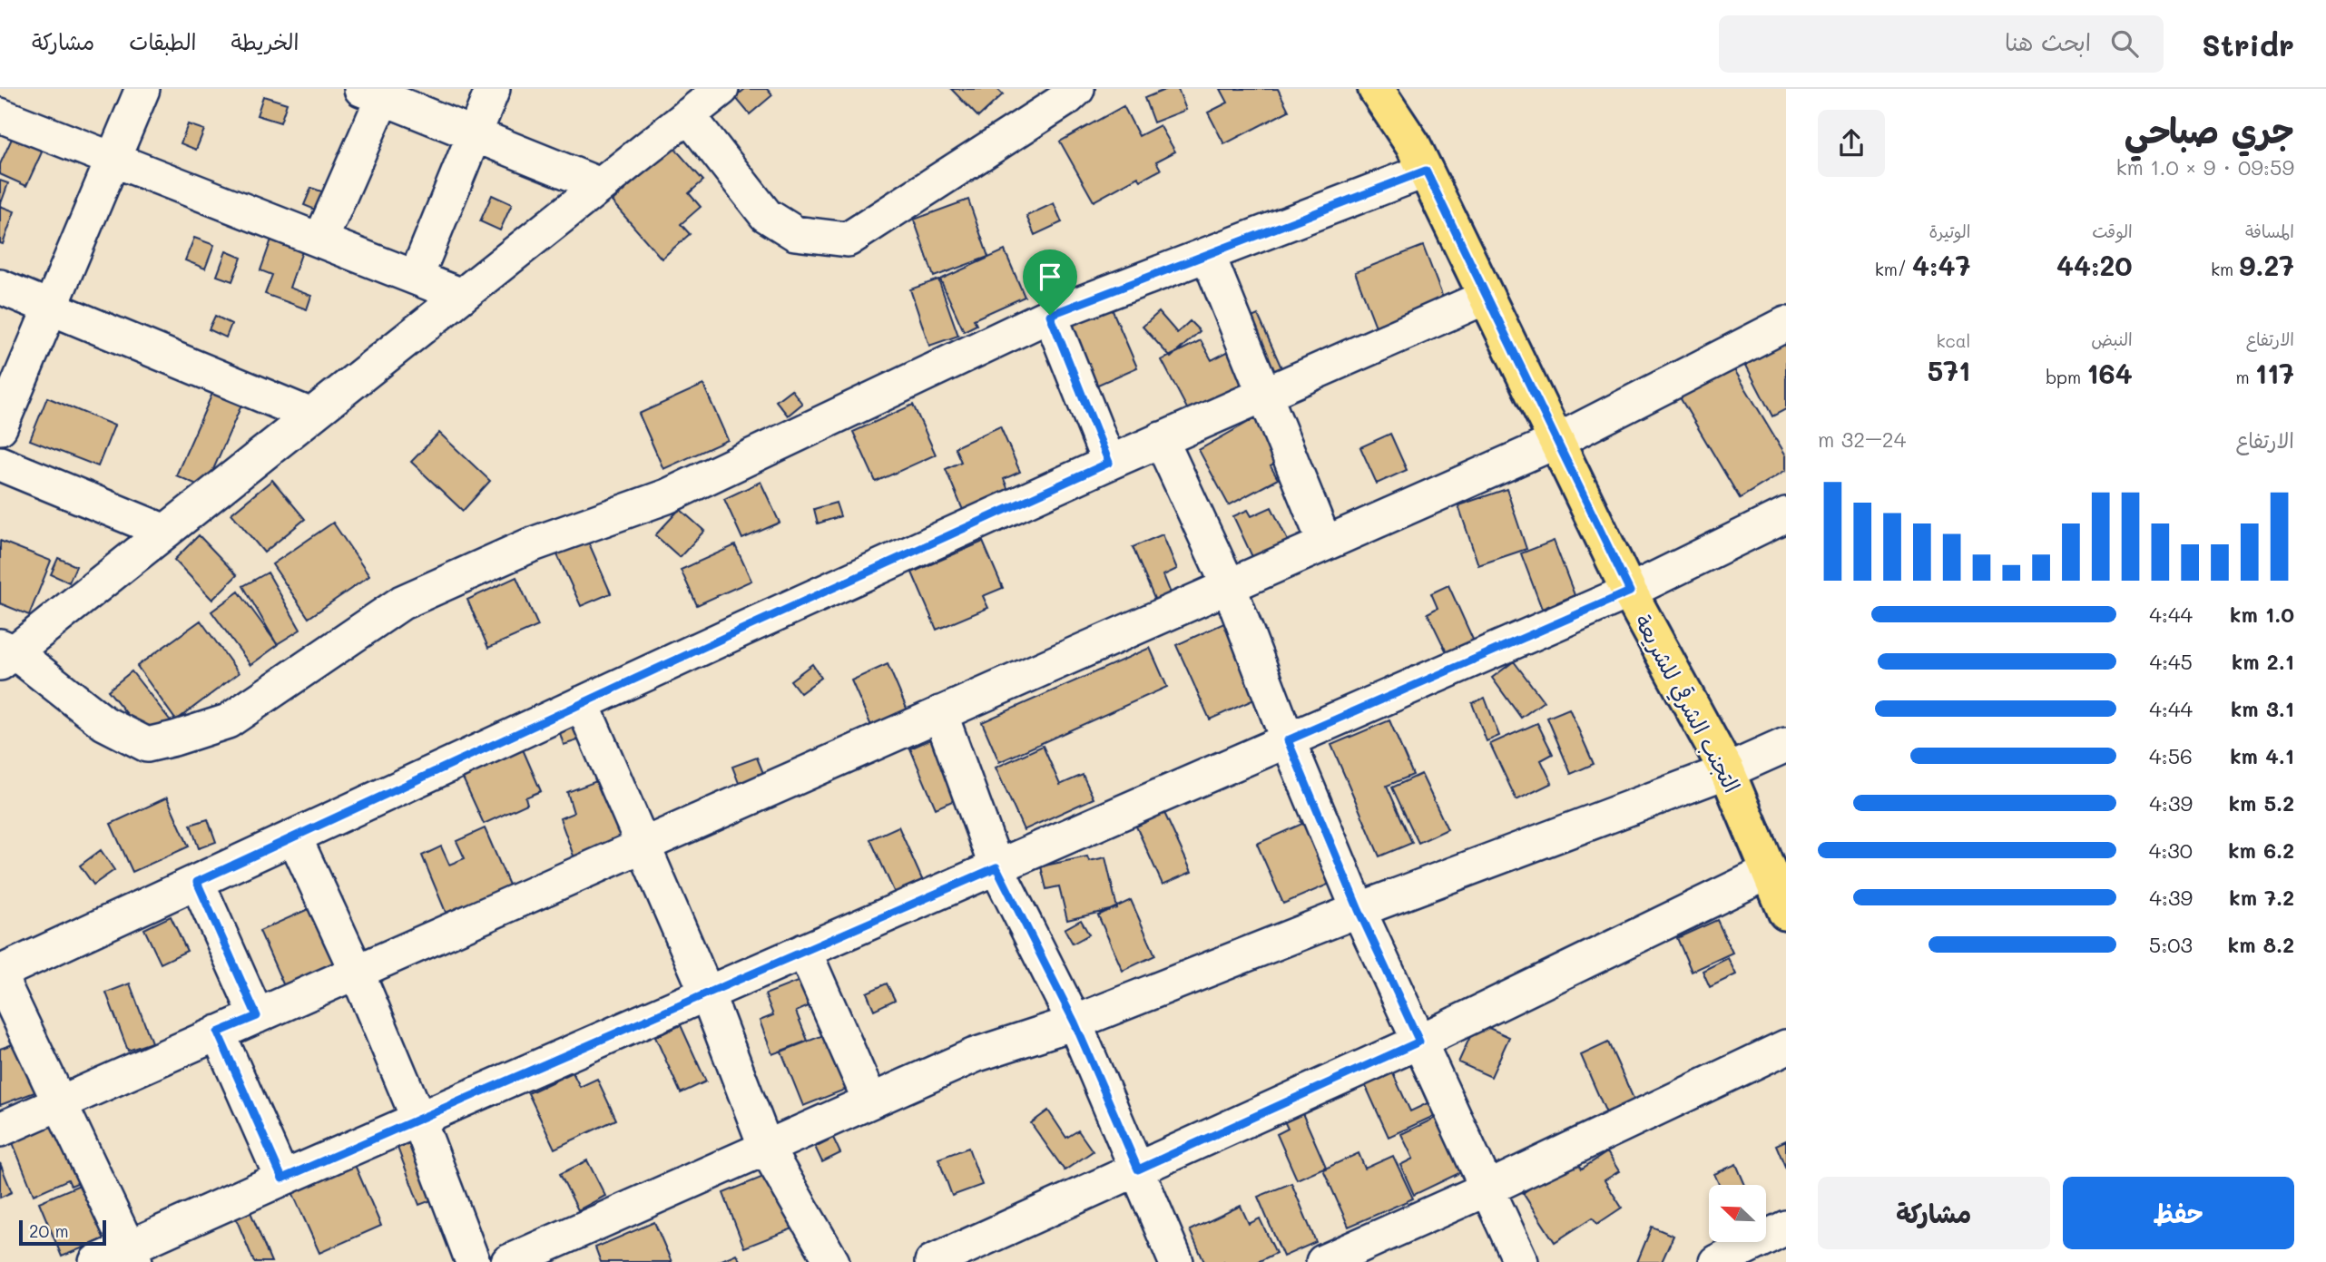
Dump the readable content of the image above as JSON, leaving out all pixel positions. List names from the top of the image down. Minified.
{"streets":{"main road":["التجنب الشرقي للشريعة"]},"scale_bar":"20 m","north":"top left","page":{"header":"Stridr","search":"ابحث هنا","nav":["الخريطة","الطبقات","مشاركة"],"heading":["جري صباحي","09:59 · 9 × 1.0 km"],"stats":[["المسافة","9.27 km"],["الوقت","44:20"],["الوتيرة","4:47 /km"],["الارتفاع","117 m"],["النبض","164 bpm"],["kcal","571"]],"chart":["الارتفاع","24–32 m"],"list":[{"name":"1.0 km","note":"4:44"},{"name":"2.1 km","note":"4:45"},{"name":"3.1 km","note":"4:44"},{"name":"4.1 km","note":"4:56"},{"name":"5.2 km","note":"4:39"},{"name":"6.2 km","note":"4:30"},{"name":"7.2 km","note":"4:39"},{"name":"8.2 km","note":"5:03"}],"buttons":["حفظ","مشاركة"],"scale":"20 m"}}
